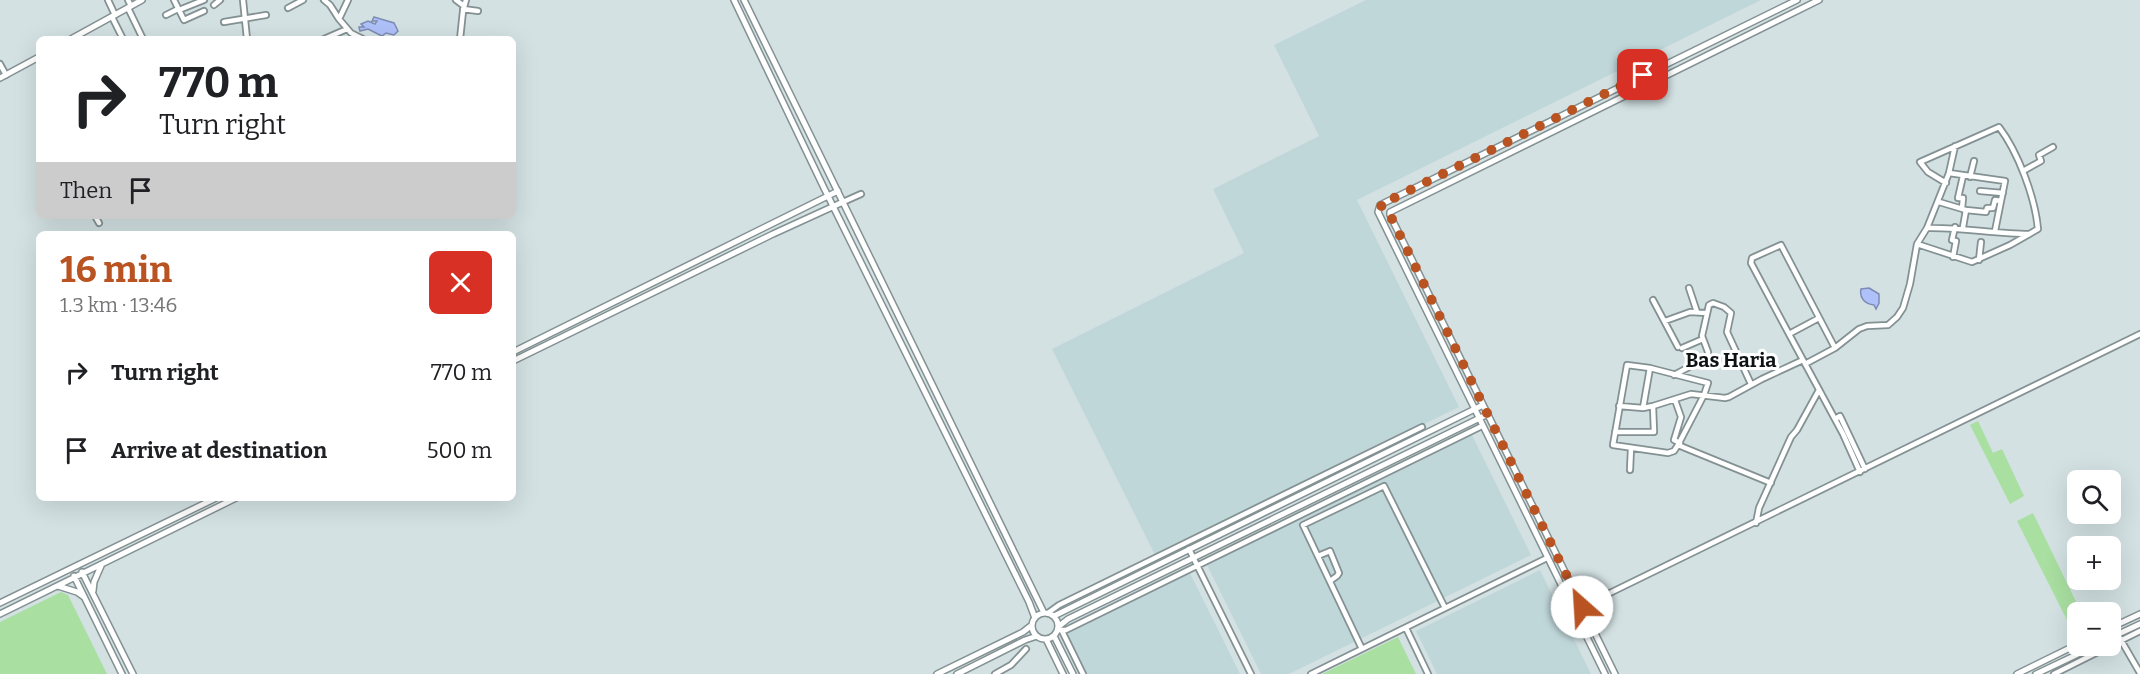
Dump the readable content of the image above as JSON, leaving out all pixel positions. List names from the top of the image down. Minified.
{"districts":["Bas Haria"],"page":{"turn":["770 m","Turn right"],"then":"Then","heading":["16 min","1.3 km · 13:46"],"list":[{"name":"Turn right","value":"770 m"},{"name":"Arrive at destination","value":"500 m"}],"map_buttons":["+","−"]}}
